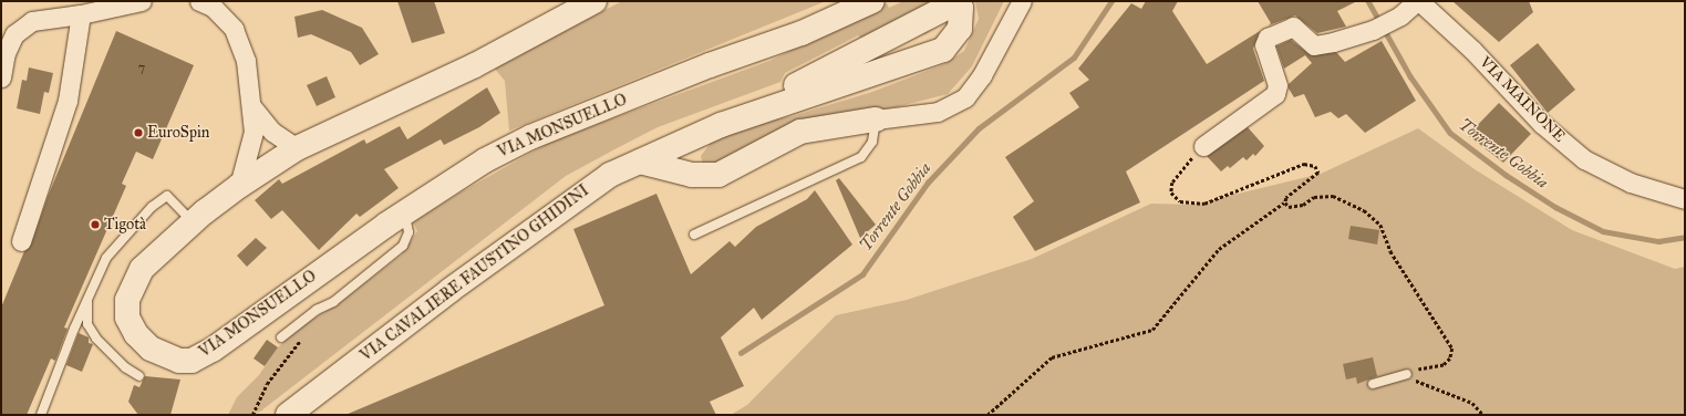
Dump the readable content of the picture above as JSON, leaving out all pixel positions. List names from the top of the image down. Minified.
{"streets":{"main road":["VIA MONSUELLO","VIA CAVALIERE FAUSTINO GHIDINI"],"street":["VIA MAINONE"]},"water":["Torrente Gobbia"],"places":["EuroSpin","Tigotà"],"house_numbers":["7"]}
